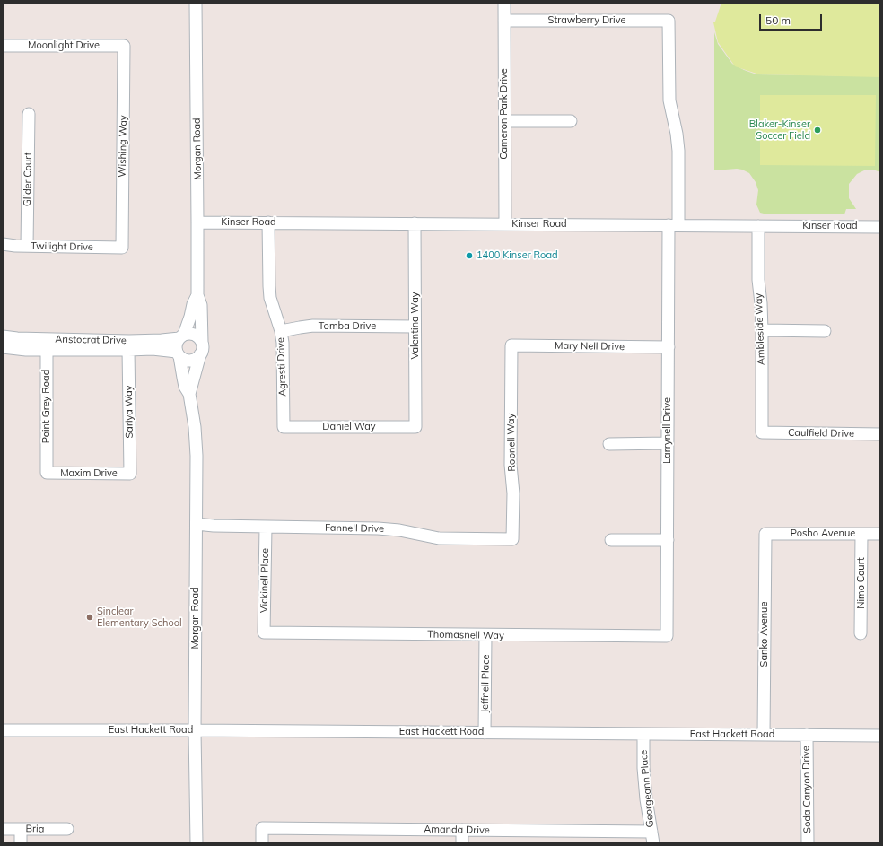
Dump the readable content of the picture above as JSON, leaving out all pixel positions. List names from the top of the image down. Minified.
{"streets":{"street":["Strawberry Drive","Moonlight Drive","Cameron Park Drive","Wishing Way","Morgan Road","Glider Court","Kinser Road","Twilight Drive","Valentina Way","Tomba Drive","Ambleside Way","Aristocrat Drive","Mary Nell Drive","Agresti Drive","Point Grey Road","Sariya Way","Daniel Way","Larrynell Drive","Caulfield Drive","Robnell Way","Maxim Drive","Fannell Drive","Posho Avenue","Vickinell Place","Nimo Court","Sanko Avenue","Thomasnell Way","Jeffnell Place","East Hackett Road","Georgeann Place","Soda Canyon Drive","Bria","Amanda Drive"]},"crossings":[["Strawberry Drive","Cameron Park Drive"],["Strawberry Drive","Larrynell Drive"],["Moonlight Drive","Wishing Way"],["Cameron Park Drive","Kinser Road"],["Wishing Way","Twilight Drive"],["Morgan Road","Kinser Road"],["Morgan Road","Aristocrat Drive"],["Morgan Road","Fannell Drive"],["Morgan Road","East Hackett Road"],["Glider Court","Twilight Drive"],["Kinser Road","Valentina Way"],["Kinser Road","Ambleside Way"],["Kinser Road","Agresti Drive"],["Kinser Road","Larrynell Drive"],["Valentina Way","Tomba Drive"],["Valentina Way","Daniel Way"],["Tomba Drive","Agresti Drive"],["Ambleside Way","Caulfield Drive"],["Aristocrat Drive","Point Grey Road"],["Aristocrat Drive","Sariya Way"],["Mary Nell Drive","Larrynell Drive"],["Mary Nell Drive","Robnell Way"],["Agresti Drive","Daniel Way"],["Point Grey Road","Maxim Drive"],["Sariya Way","Maxim Drive"],["Larrynell Drive","Thomasnell Way"],["Robnell Way","Fannell Drive"],["Fannell Drive","Vickinell Place"],["Posho Avenue","Nimo Court"],["Posho Avenue","Sanko Avenue"],["Vickinell Place","Thomasnell Way"],["Sanko Avenue","East Hackett Road"],["Thomasnell Way","Jeffnell Place"],["Jeffnell Place","East Hackett Road"],["East Hackett Road","Georgeann Place"],["East Hackett Road","Soda Canyon Drive"],["Georgeann Place","Amanda Drive"]],"places":["Blaker-Kinser Soccer Field","1400 Kinser Road","Sinclear Elementary School"],"scale_bar":"50 m"}
